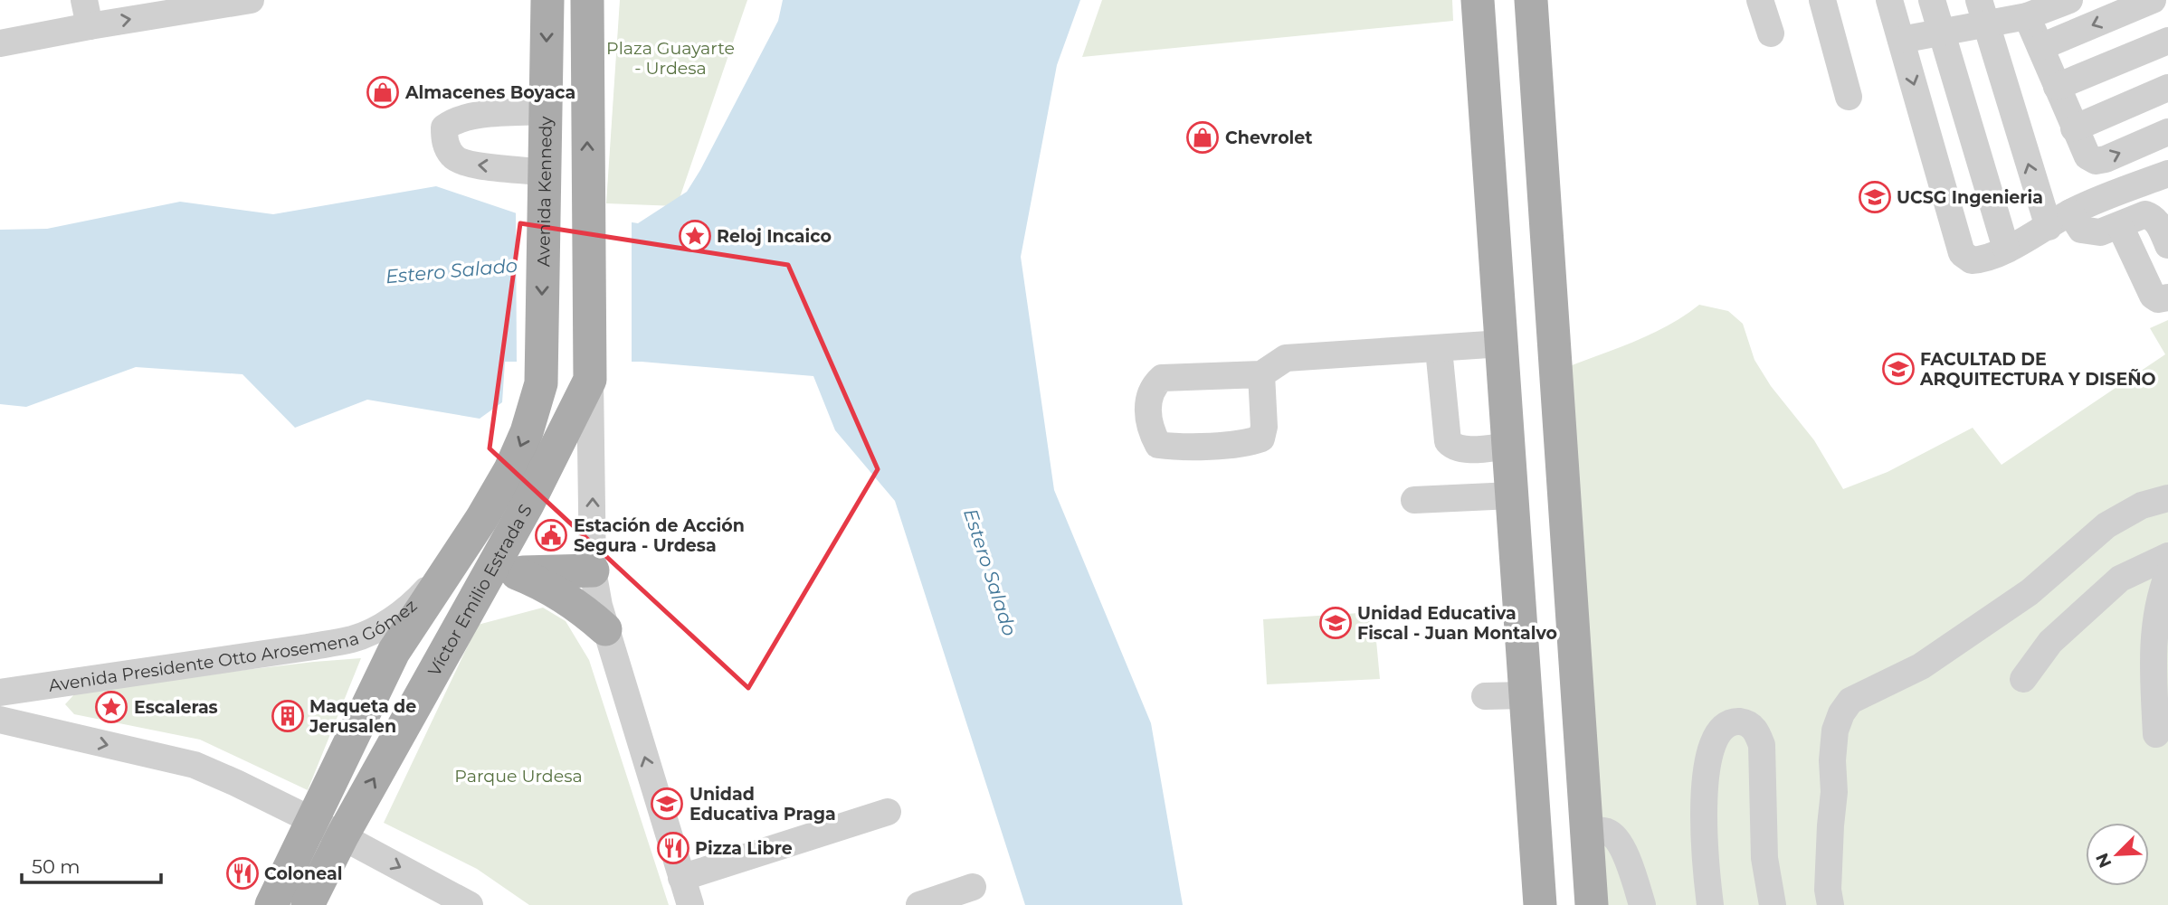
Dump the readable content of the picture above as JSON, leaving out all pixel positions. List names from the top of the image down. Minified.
{"streets":{"main road":["Avenida Kennedy","Víctor Emilio Estrada S"],"street":["Avenida Presidente Otto Arosemena Gómez"]},"crossings":[["Avenida Kennedy","Víctor Emilio Estrada S"],["Víctor Emilio Estrada S","Avenida Presidente Otto Arosemena Gómez"]],"water":["Estero Salado"],"parks":["Plaza Guayarte - Urdesa","Parque Urdesa"],"places":{"shop":["Almacenes Boyaca","Chevrolet"],"school or university":["UCSG Ingenieria","FACULTAD DE ARQUITECTURA Y DISEÑO","Unidad Educativa Fiscal - Juan Montalvo","Unidad Educativa Praga"],"place":["Reloj Incaico","Escaleras"],"public building":["Estación de Acción Segura - Urdesa"],"building":["Maqueta de Jerusalen"],"restaurant":["Pizza Libre","Coloneal"]},"scale_bar":"50 m","north":"bottom left"}
